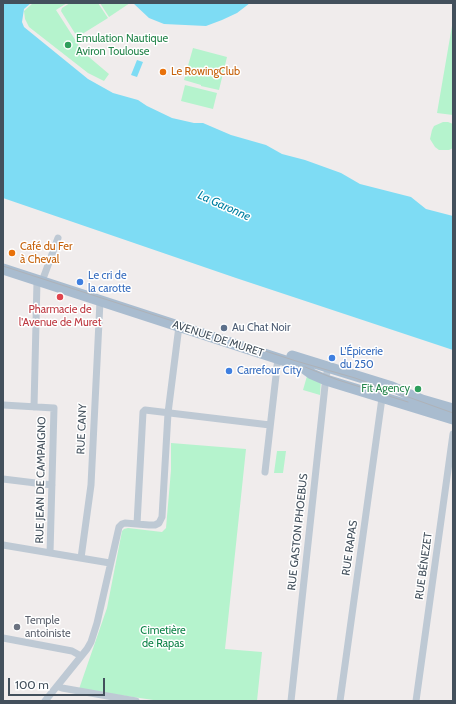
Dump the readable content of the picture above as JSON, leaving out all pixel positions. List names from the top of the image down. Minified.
{"streets":{"main road":["AVENUE DE MURET"],"street":["RUE CANY","RUE JEAN DE CAMPAIGNO","RUE GASTON PHOEBUS","RUE RAPAS","RUE BÉNEZET"]},"crossings":[["AVENUE DE MURET","RUE CANY"],["AVENUE DE MURET","RUE GASTON PHOEBUS"],["AVENUE DE MURET","RUE RAPAS"]],"water":["La Garonne"],"parks":["Cimetière de Rapas"],"places":["Emulation Nautique Aviron Toulouse","Le RowingClub","Café du Fer à Cheval","Le cri de la carotte","Pharmacie de l'Avenue de Muret","Au Chat Noir","L'Épicerie du 250","Carrefour City","Fit Agency","Temple antoiniste"],"scale_bar":"100 m"}
